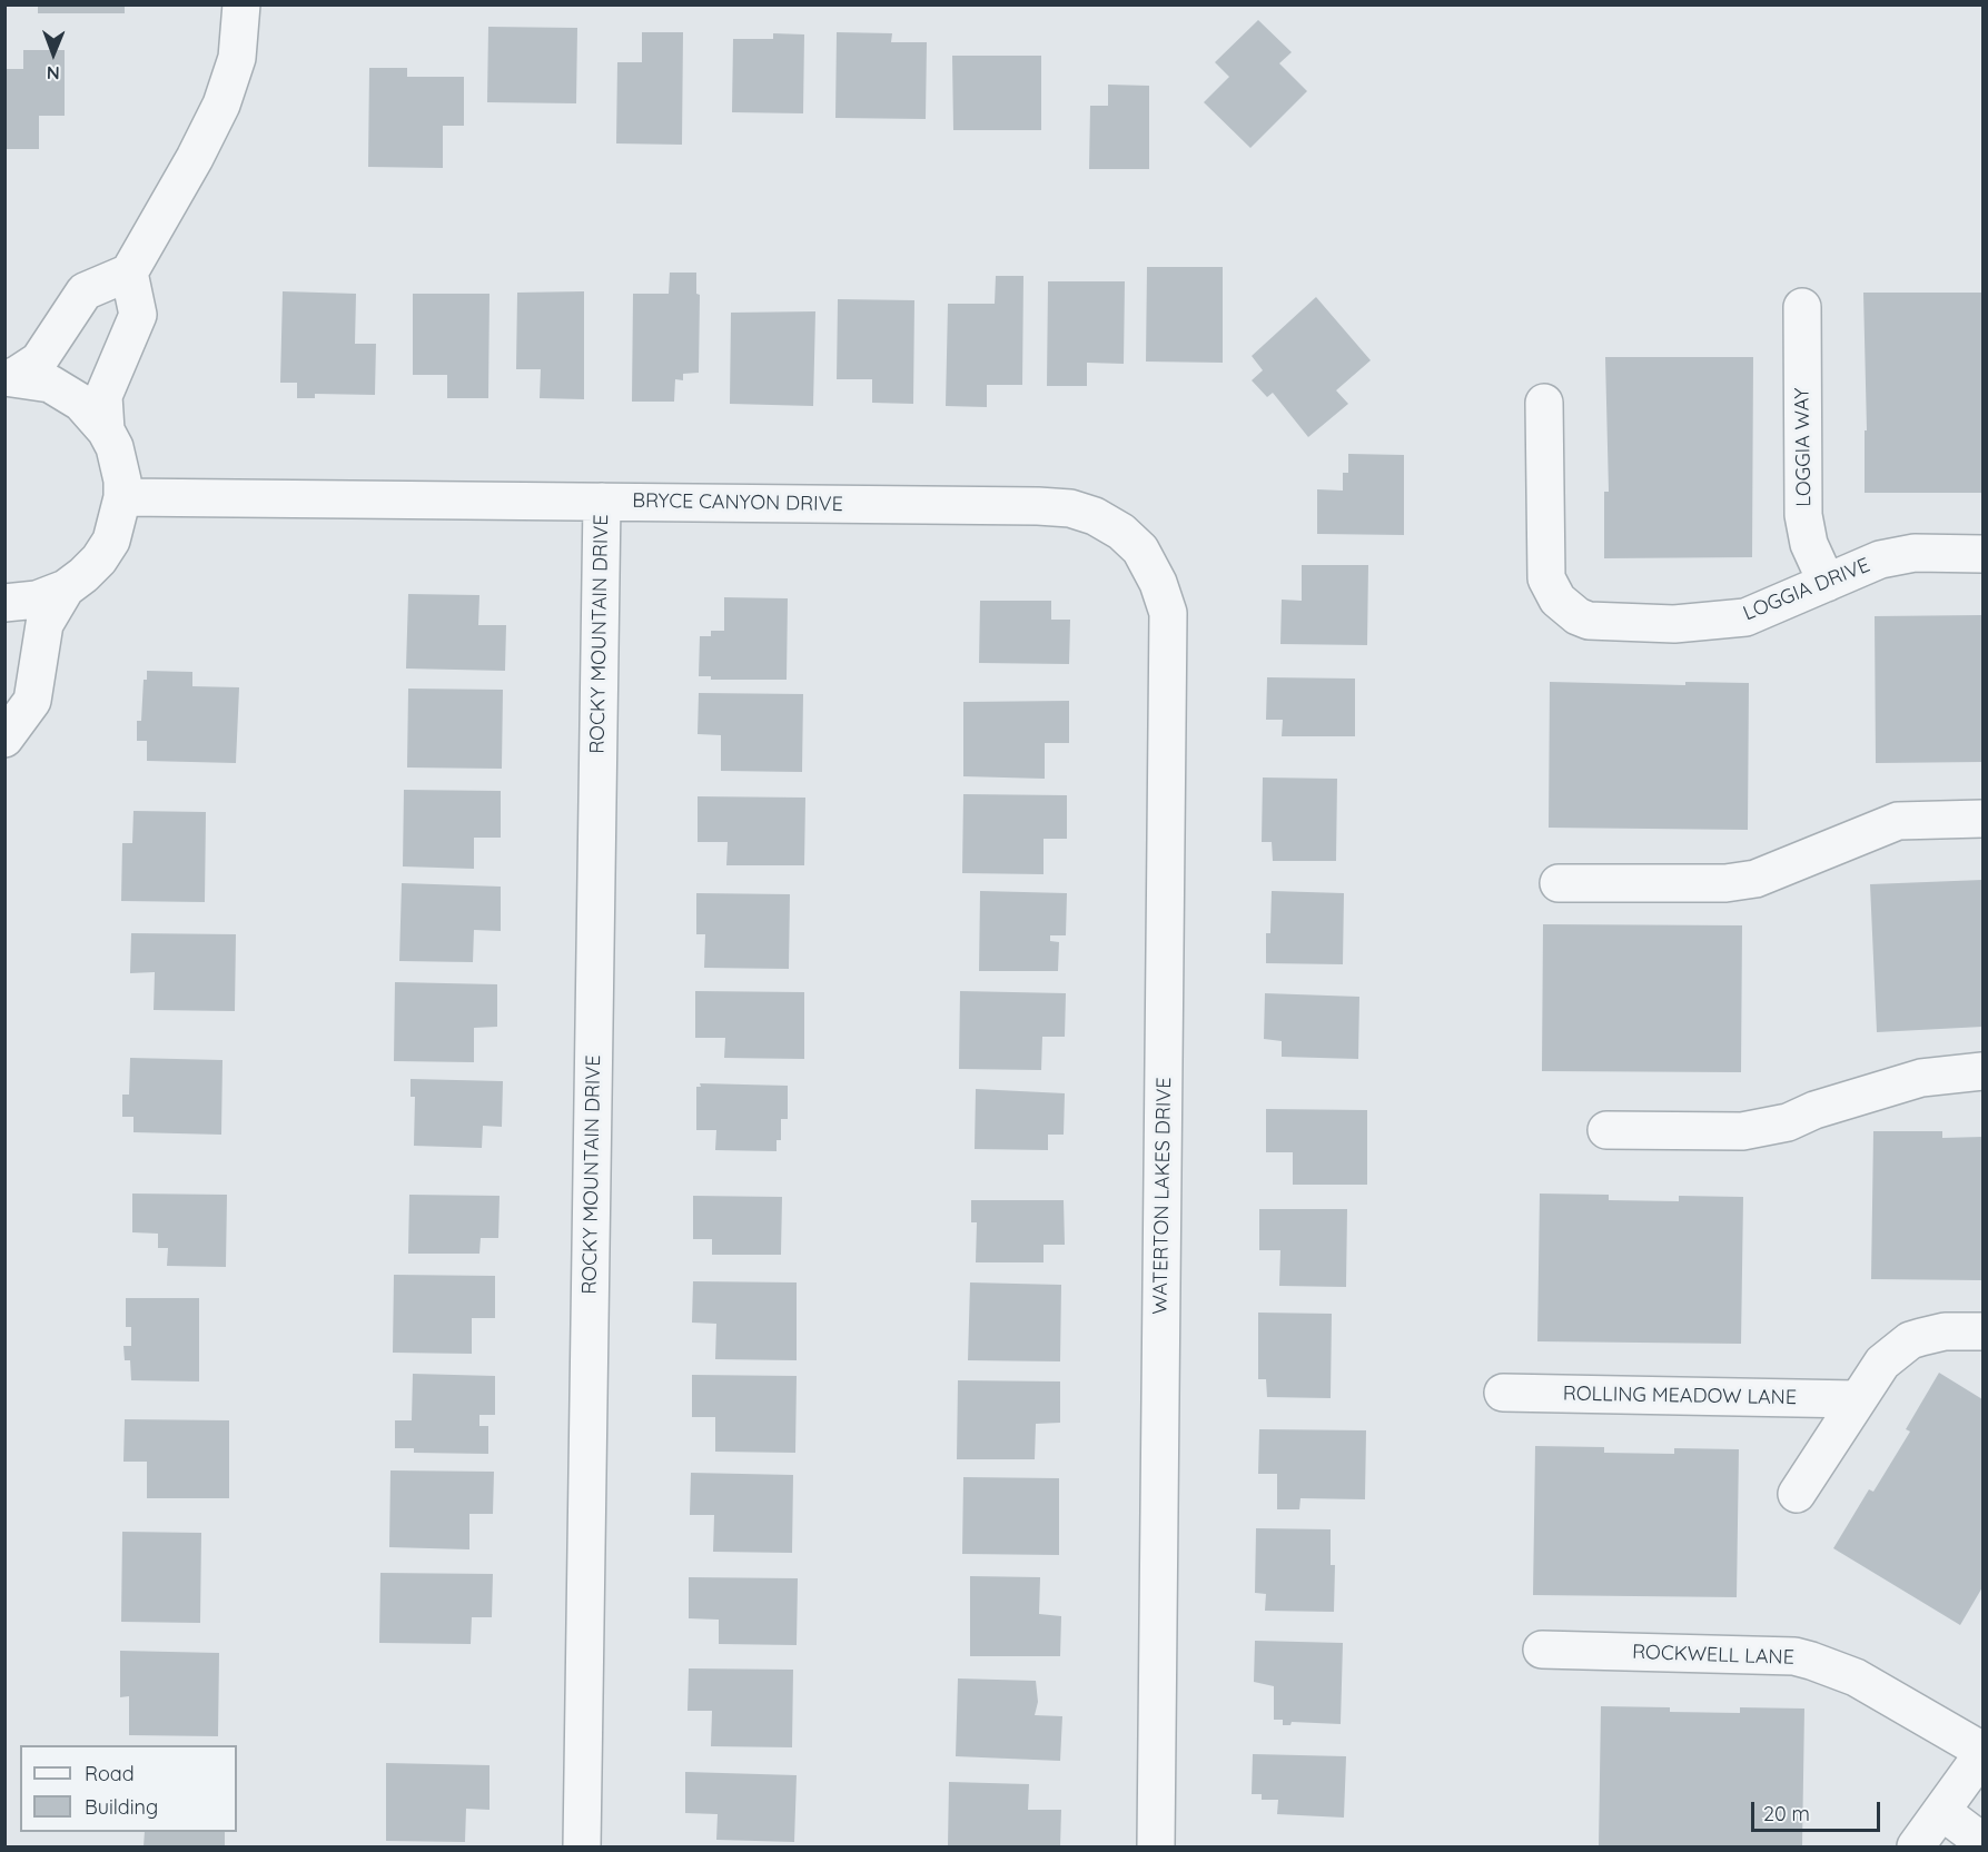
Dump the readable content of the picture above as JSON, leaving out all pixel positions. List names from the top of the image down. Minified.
{"streets":{"street":["LOGGIA WAY","BRYCE CANYON DRIVE","LOGGIA DRIVE","ROCKY MOUNTAIN DRIVE","WATERTON LAKES DRIVE","ROLLING MEADOW LANE","ROCKWELL LANE"]},"crossings":[["LOGGIA WAY","LOGGIA DRIVE"],["BRYCE CANYON DRIVE","ROCKY MOUNTAIN DRIVE"],["BRYCE CANYON DRIVE","WATERTON LAKES DRIVE"]],"legend":["Road","Building"],"scale_bar":"20 m","north":"bottom"}
